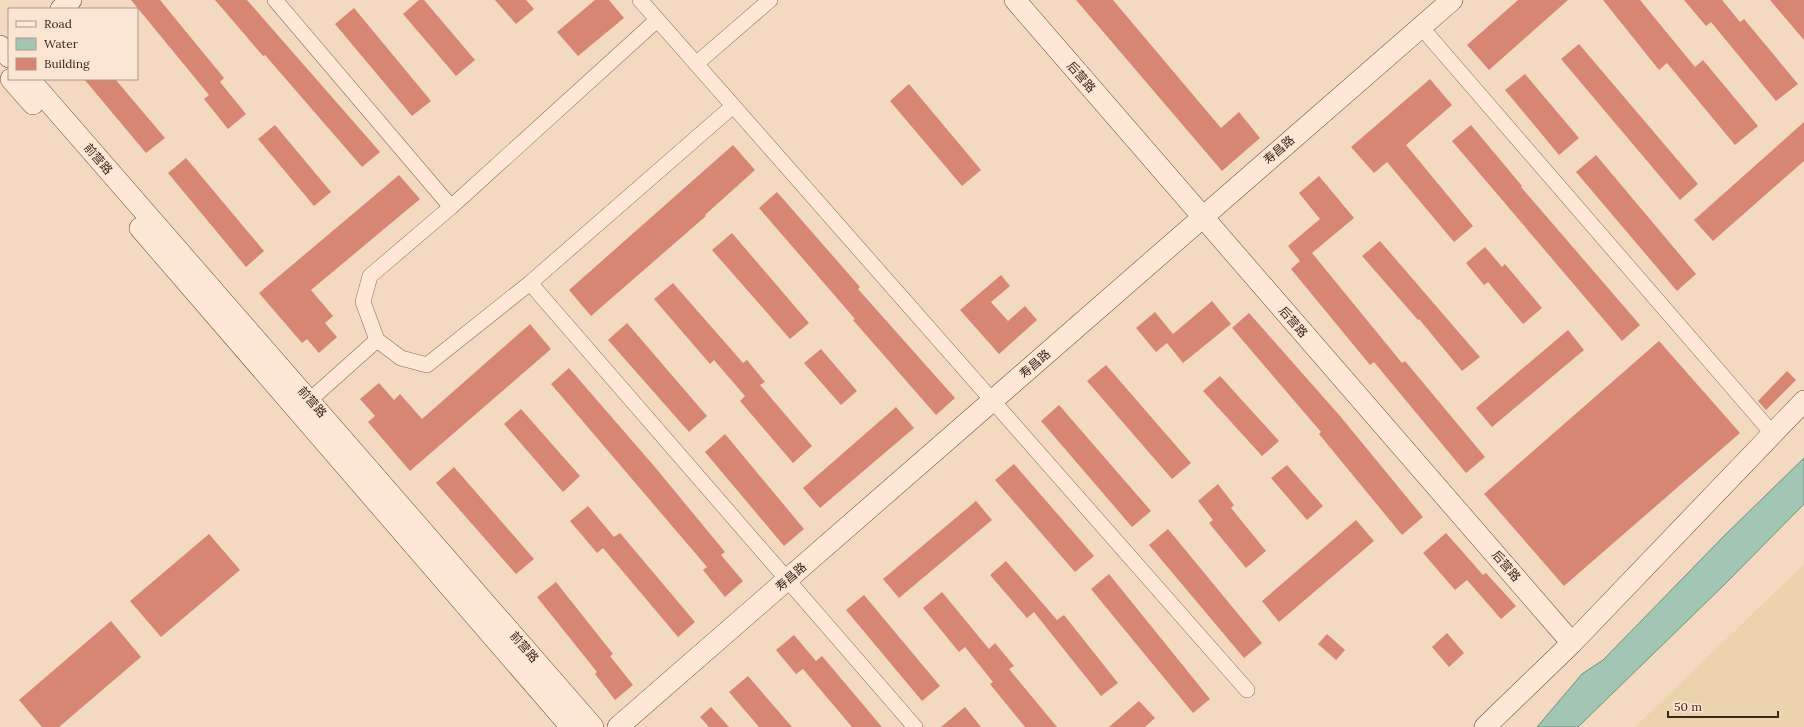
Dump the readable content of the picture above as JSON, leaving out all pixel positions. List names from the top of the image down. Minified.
{"streets":{"street":["后营路","寿昌路","前营路"]},"crossings":[["后营路","寿昌路"]],"legend":["Road","Water","Building"],"scale_bar":"50 m"}
